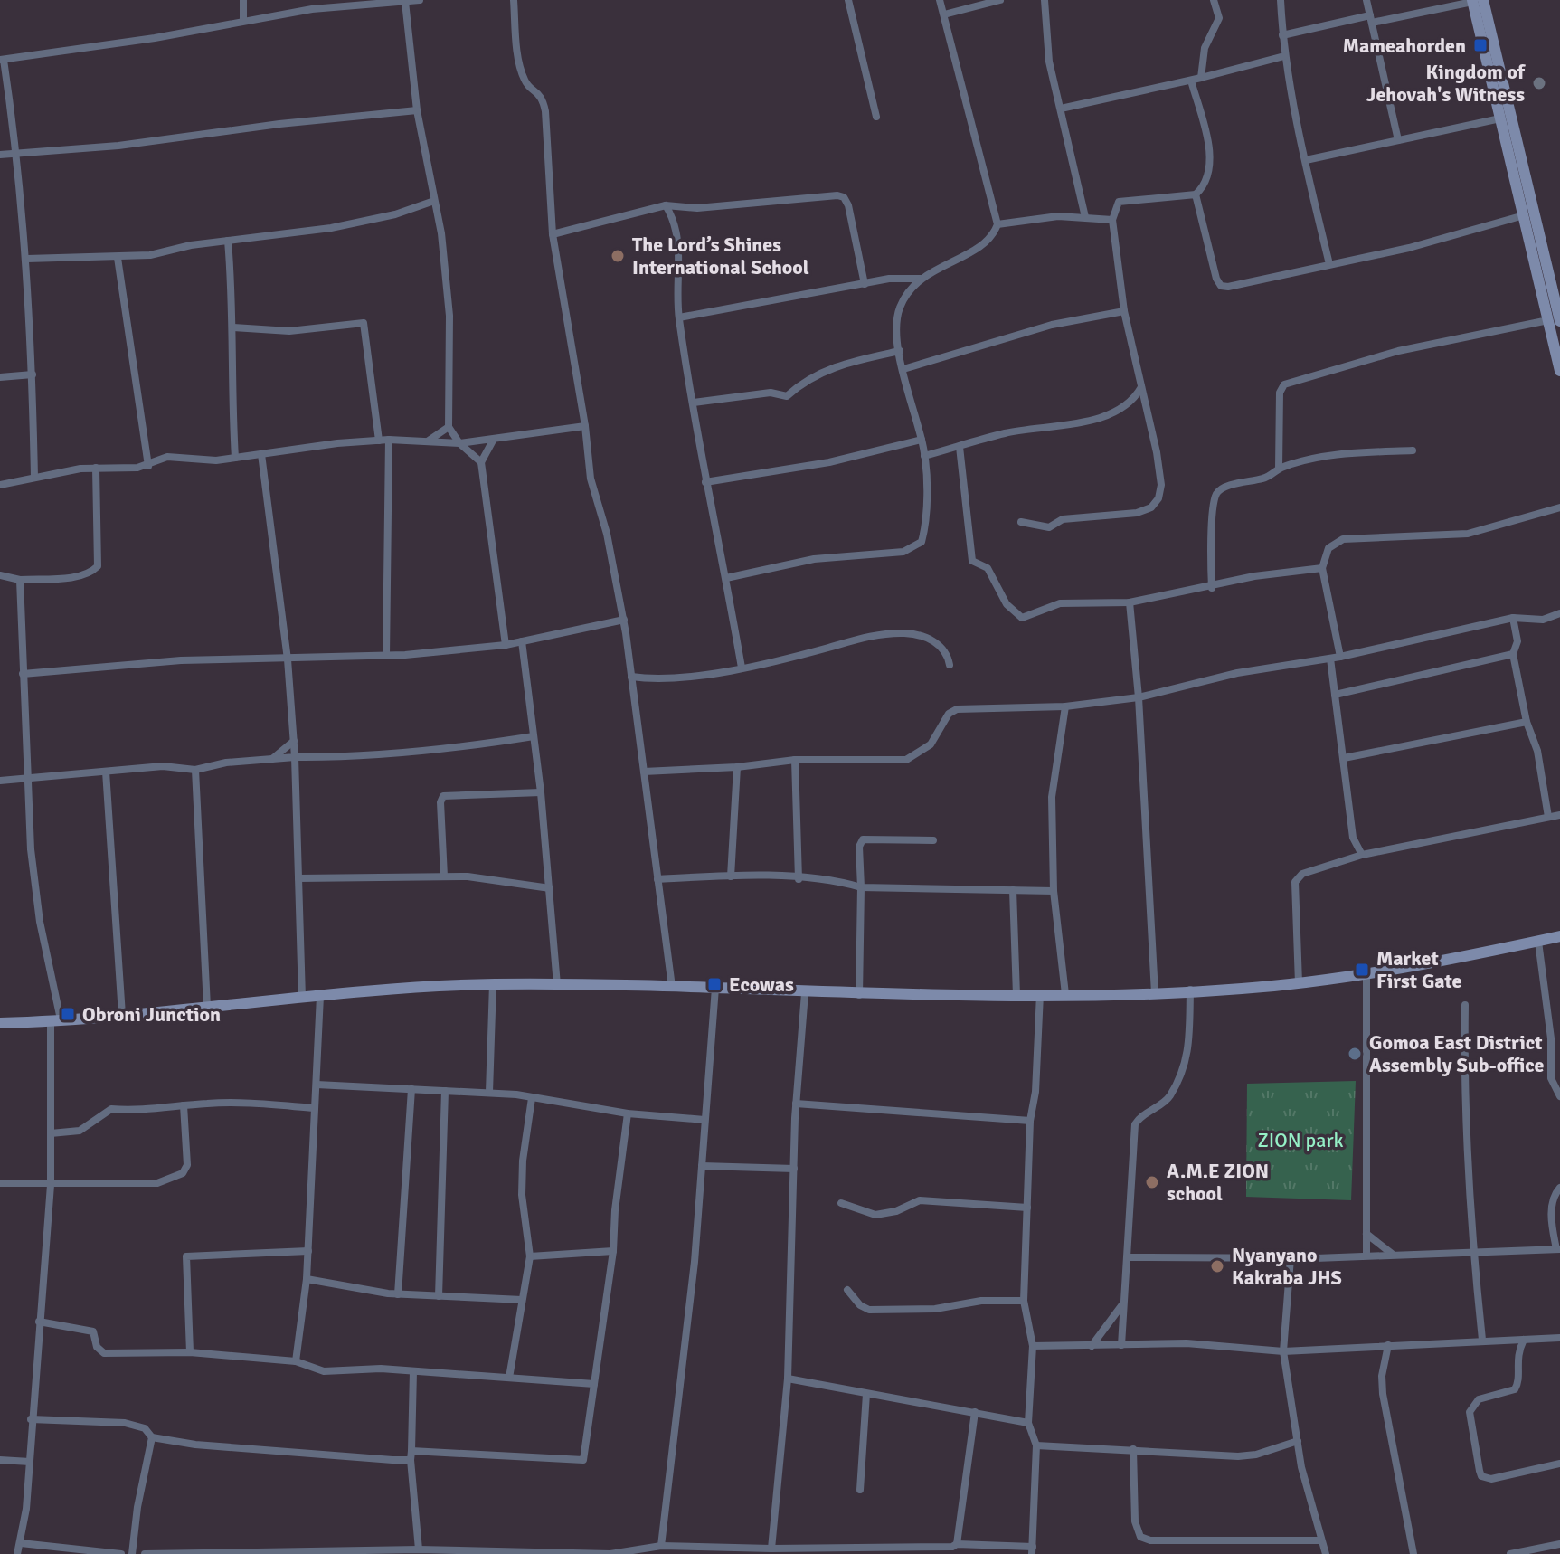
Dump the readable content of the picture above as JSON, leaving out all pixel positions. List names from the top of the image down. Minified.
{"parks":["ZION park"],"places":{"transit":["Mameahorden","Market First Gate","Ecowas","Obroni Junction"],"other":["Kingdom of Jehovah's Witness","The Lord’s Shines International School","Gomoa East District Assembly Sub-office","A.M.E ZION school","Nyanyano Kakraba JHS"]}}
